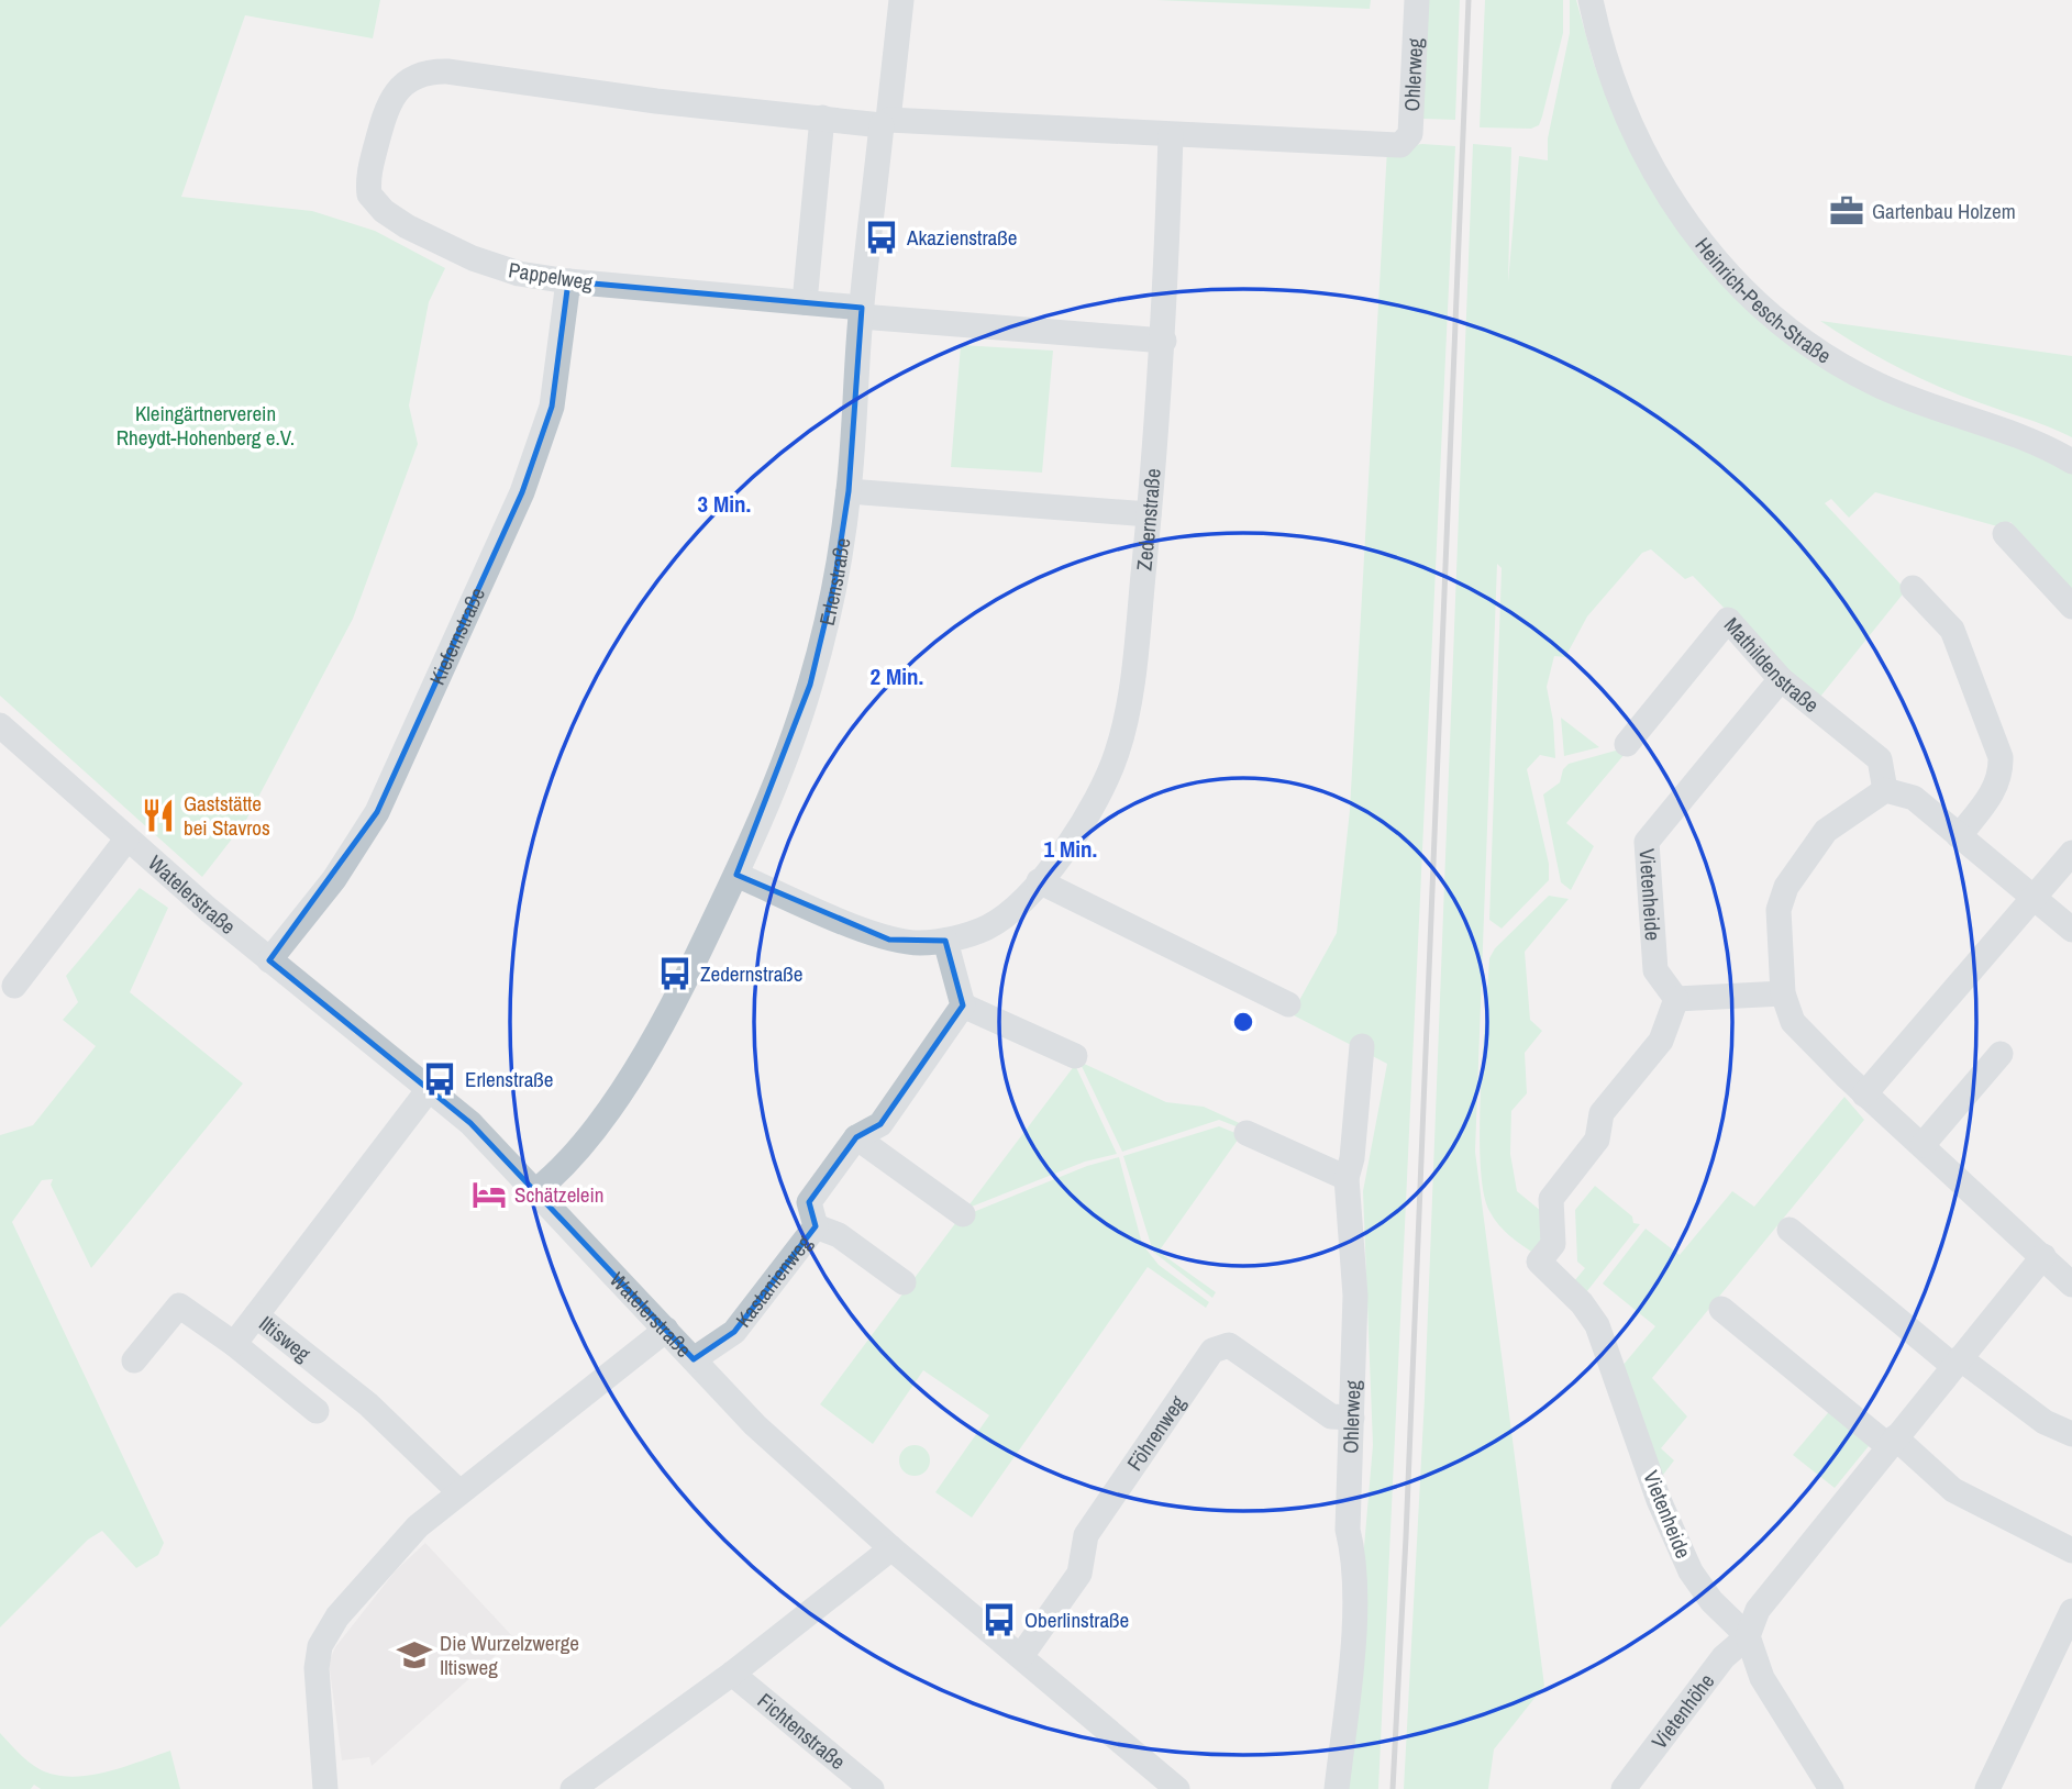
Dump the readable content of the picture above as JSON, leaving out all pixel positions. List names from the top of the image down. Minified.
{"streets":{"street":["Ohlerweg","Pappelweg","Heinrich-Pesch-Straße","Zedernstraße","Erlenstraße","Kiefernstraße","Mathildenstraße","Watelerstraße","Vietenheide","Kastanienweg","Iltisweg","Föhrenweg","Vietenhöhe","Fichtenstraße"]},"crossings":[["Ohlerweg","Zedernstraße"],["Ohlerweg","Föhrenweg"],["Pappelweg","Zedernstraße"],["Pappelweg","Erlenstraße"],["Pappelweg","Kiefernstraße"],["Zedernstraße","Erlenstraße"],["Erlenstraße","Watelerstraße"],["Kiefernstraße","Watelerstraße"],["Mathildenstraße","Vietenheide"],["Watelerstraße","Kastanienweg"],["Watelerstraße","Iltisweg"],["Watelerstraße","Föhrenweg"],["Vietenheide","Vietenhöhe"]],"parks":["Kleingärtnerverein Rheydt-Hohenberg e.V."],"places":{"office":["Gartenbau Holzem"],"bus stop":["Akazienstraße","Zedernstraße","Erlenstraße","Oberlinstraße"],"restaurant":["Gaststätte bei Stavros"],"hotel":["Schätzelein"],"school or university":["Die Wurzelzwerge Iltisweg"]},"rings":["3 Min.","2 Min.","1 Min."]}
